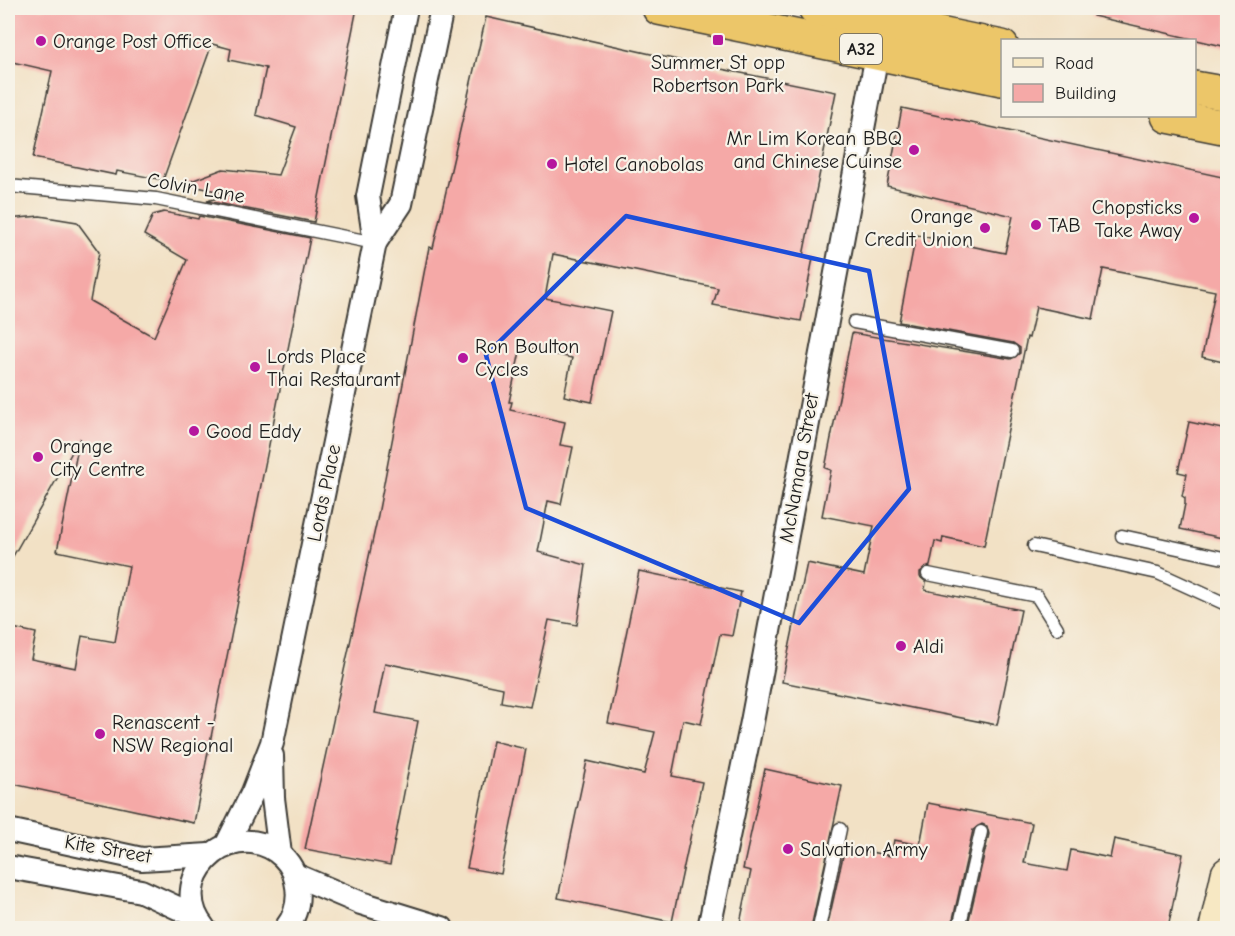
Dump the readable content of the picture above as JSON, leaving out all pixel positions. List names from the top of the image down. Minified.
{"streets":{"highway":["A32"],"street":["McNamara Street","Lords Place","Kite Street"],"lane":["Colvin Lane"]},"crossings":[["A32","McNamara Street"],["Colvin Lane","Lords Place"],["Lords Place","Kite Street"]],"places":{"transit":["Summer St opp Robertson Park"],"other":["Orange Post Office","Mr Lim Korean BBQ and Chinese Cuinse","Hotel Canobolas","Chopsticks Take Away","TAB","Orange Credit Union","Ron Boulton Cycles","Lords Place Thai Restaurant","Good Eddy","Orange City Centre","Aldi","Renascent - NSW Regional","Salvation Army"]},"legend":["Road","Building"]}
